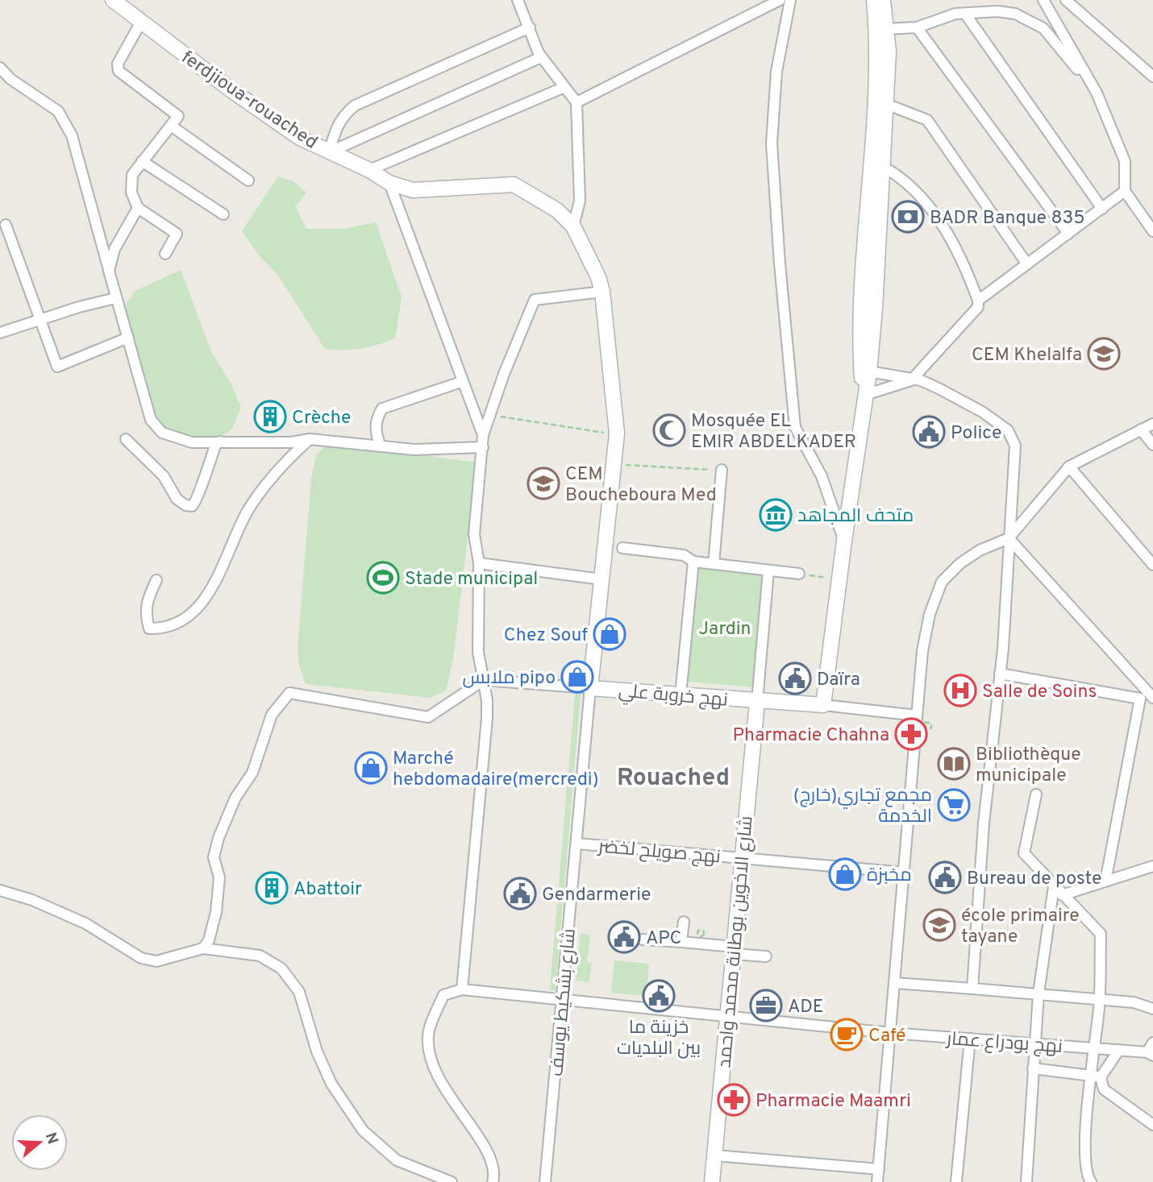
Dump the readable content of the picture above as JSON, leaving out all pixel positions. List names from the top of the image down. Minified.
{"streets":{"main road":["ferdjioua-rouached","نهج خروبة علي","شارع الاخوين بوطانة محمد واحمد"],"street":["نهج صويلح لخضر","شارع بشكيط يوسف","نهج بودراع عمار"]},"crossings":[["ferdjioua-rouached","نهج خروبة علي"],["ferdjioua-rouached","شارع بشكيط يوسف"],["نهج خروبة علي","شارع الاخوين بوطانة محمد واحمد"],["نهج خروبة علي","شارع بشكيط يوسف"],["نهج صويلح لخضر","شارع الاخوين بوطانة محمد واحمد"],["نهج صويلح لخضر","شارع بشكيط يوسف"],["شارع الاخوين بوطانة محمد واحمد","نهج بودراع عمار"],["شارع بشكيط يوسف","نهج بودراع عمار"]],"districts":["Rouached"],"parks":["Jardin"],"places":{"bank":["BADR Banque 835"],"school or university":["CEM Khelalfa","CEM Boucheboura Med","école primaire tayane"],"building":["Crèche","Abattoir"],"mosque":["Mosquée EL EMIR ABDELKADER"],"public building":["Police","Daïra","Bureau de poste","Gendarmerie","APC","خزينة ما بين البلديات"],"museum":["متحف المجاهد"],"sports":["Stade municipal"],"shop":["Chez Souf","ملابس pipo","Marché hebdomadaire(mercredi)","مخبزة"],"hospital":["Salle de Soins"],"pharmacy":["Pharmacie Chahna","Pharmacie Maamri"],"library":["Bibliothèque municipale"],"supermarket":["(مجمع تجاري(خارج الخدمة"],"office":["ADE"],"cafe":["Café"]},"north":"right"}
